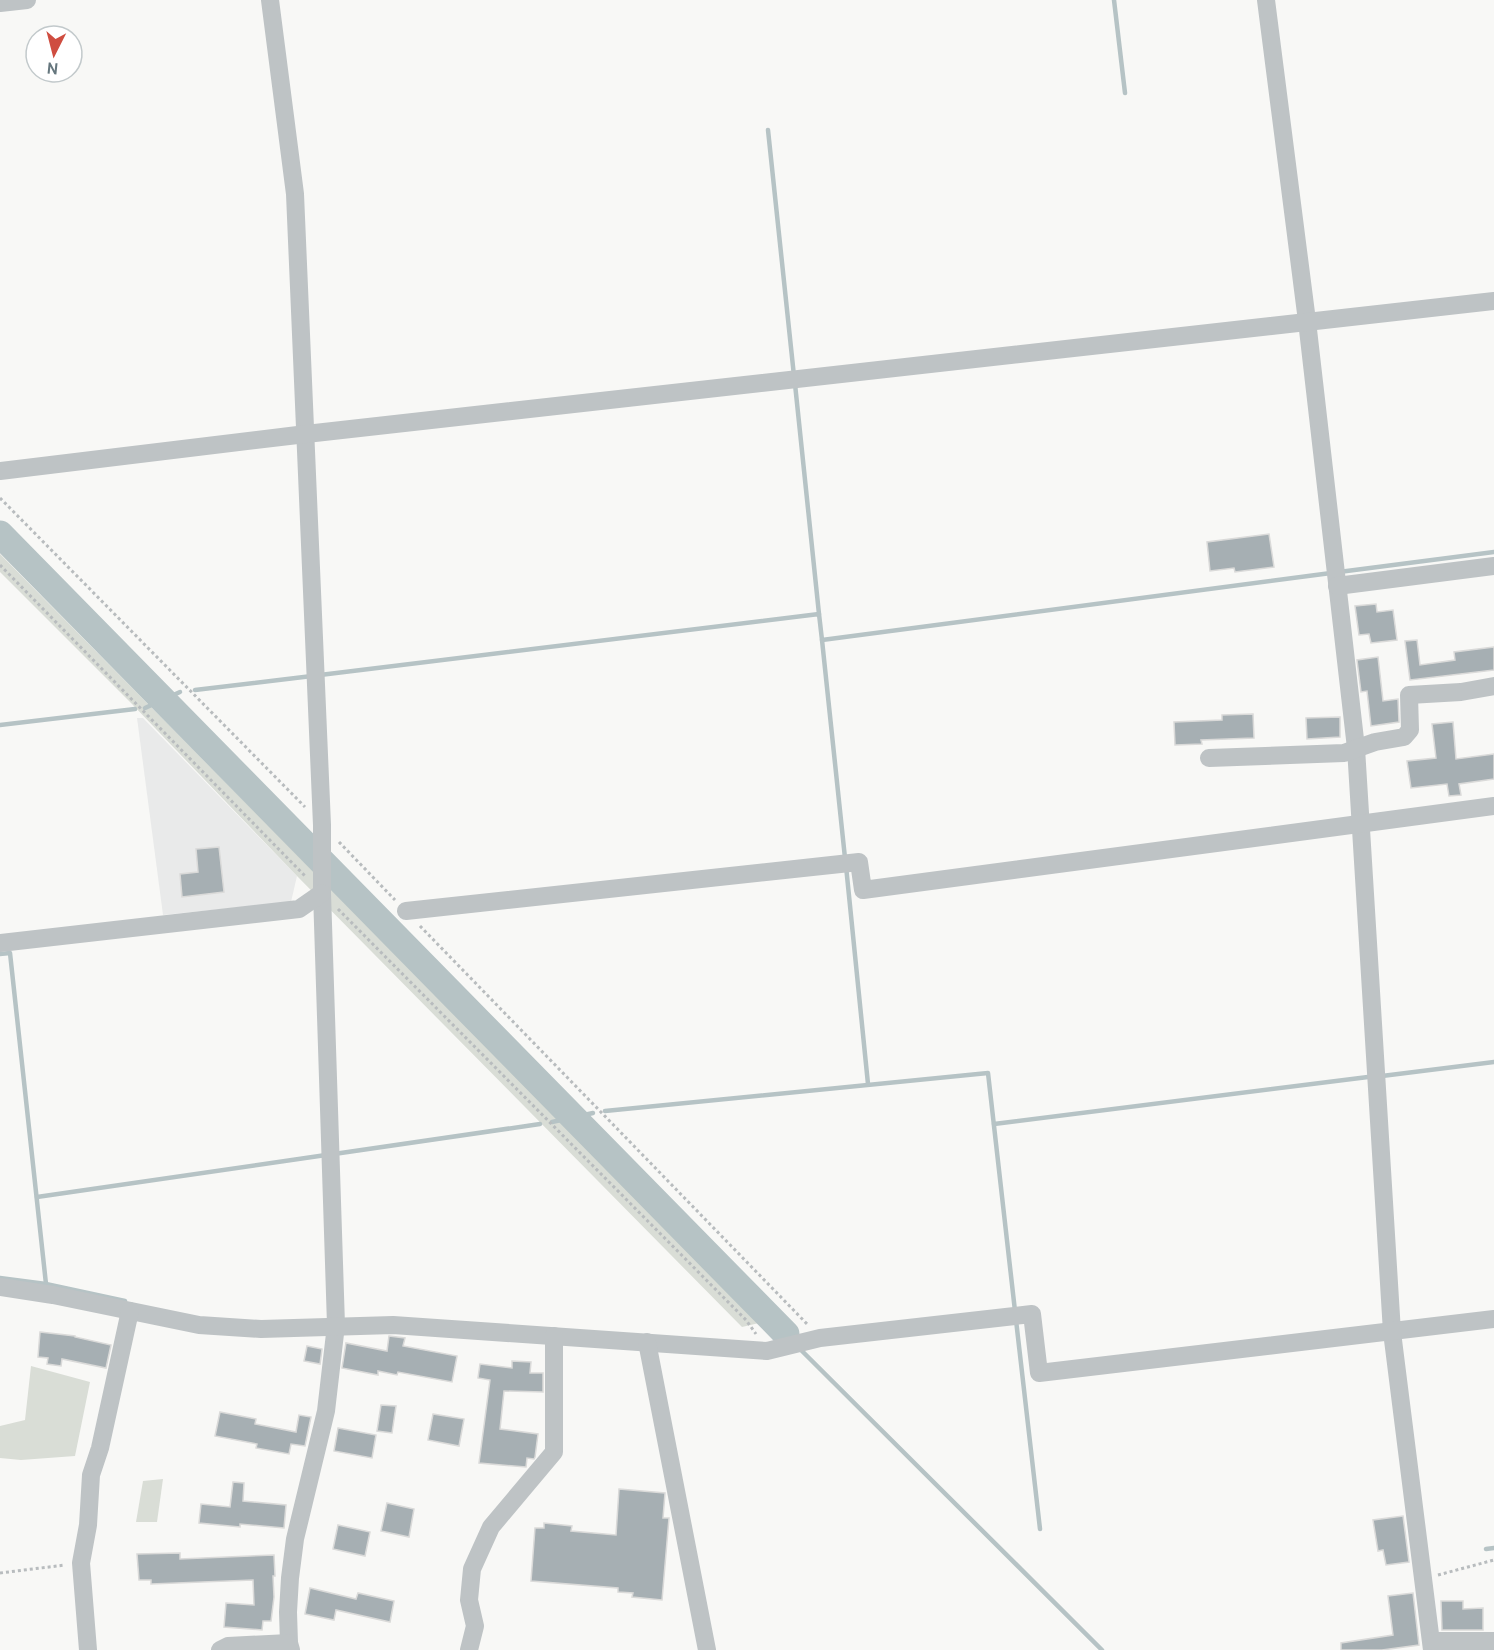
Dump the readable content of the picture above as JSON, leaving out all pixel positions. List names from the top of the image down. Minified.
{"north":"bottom"}
